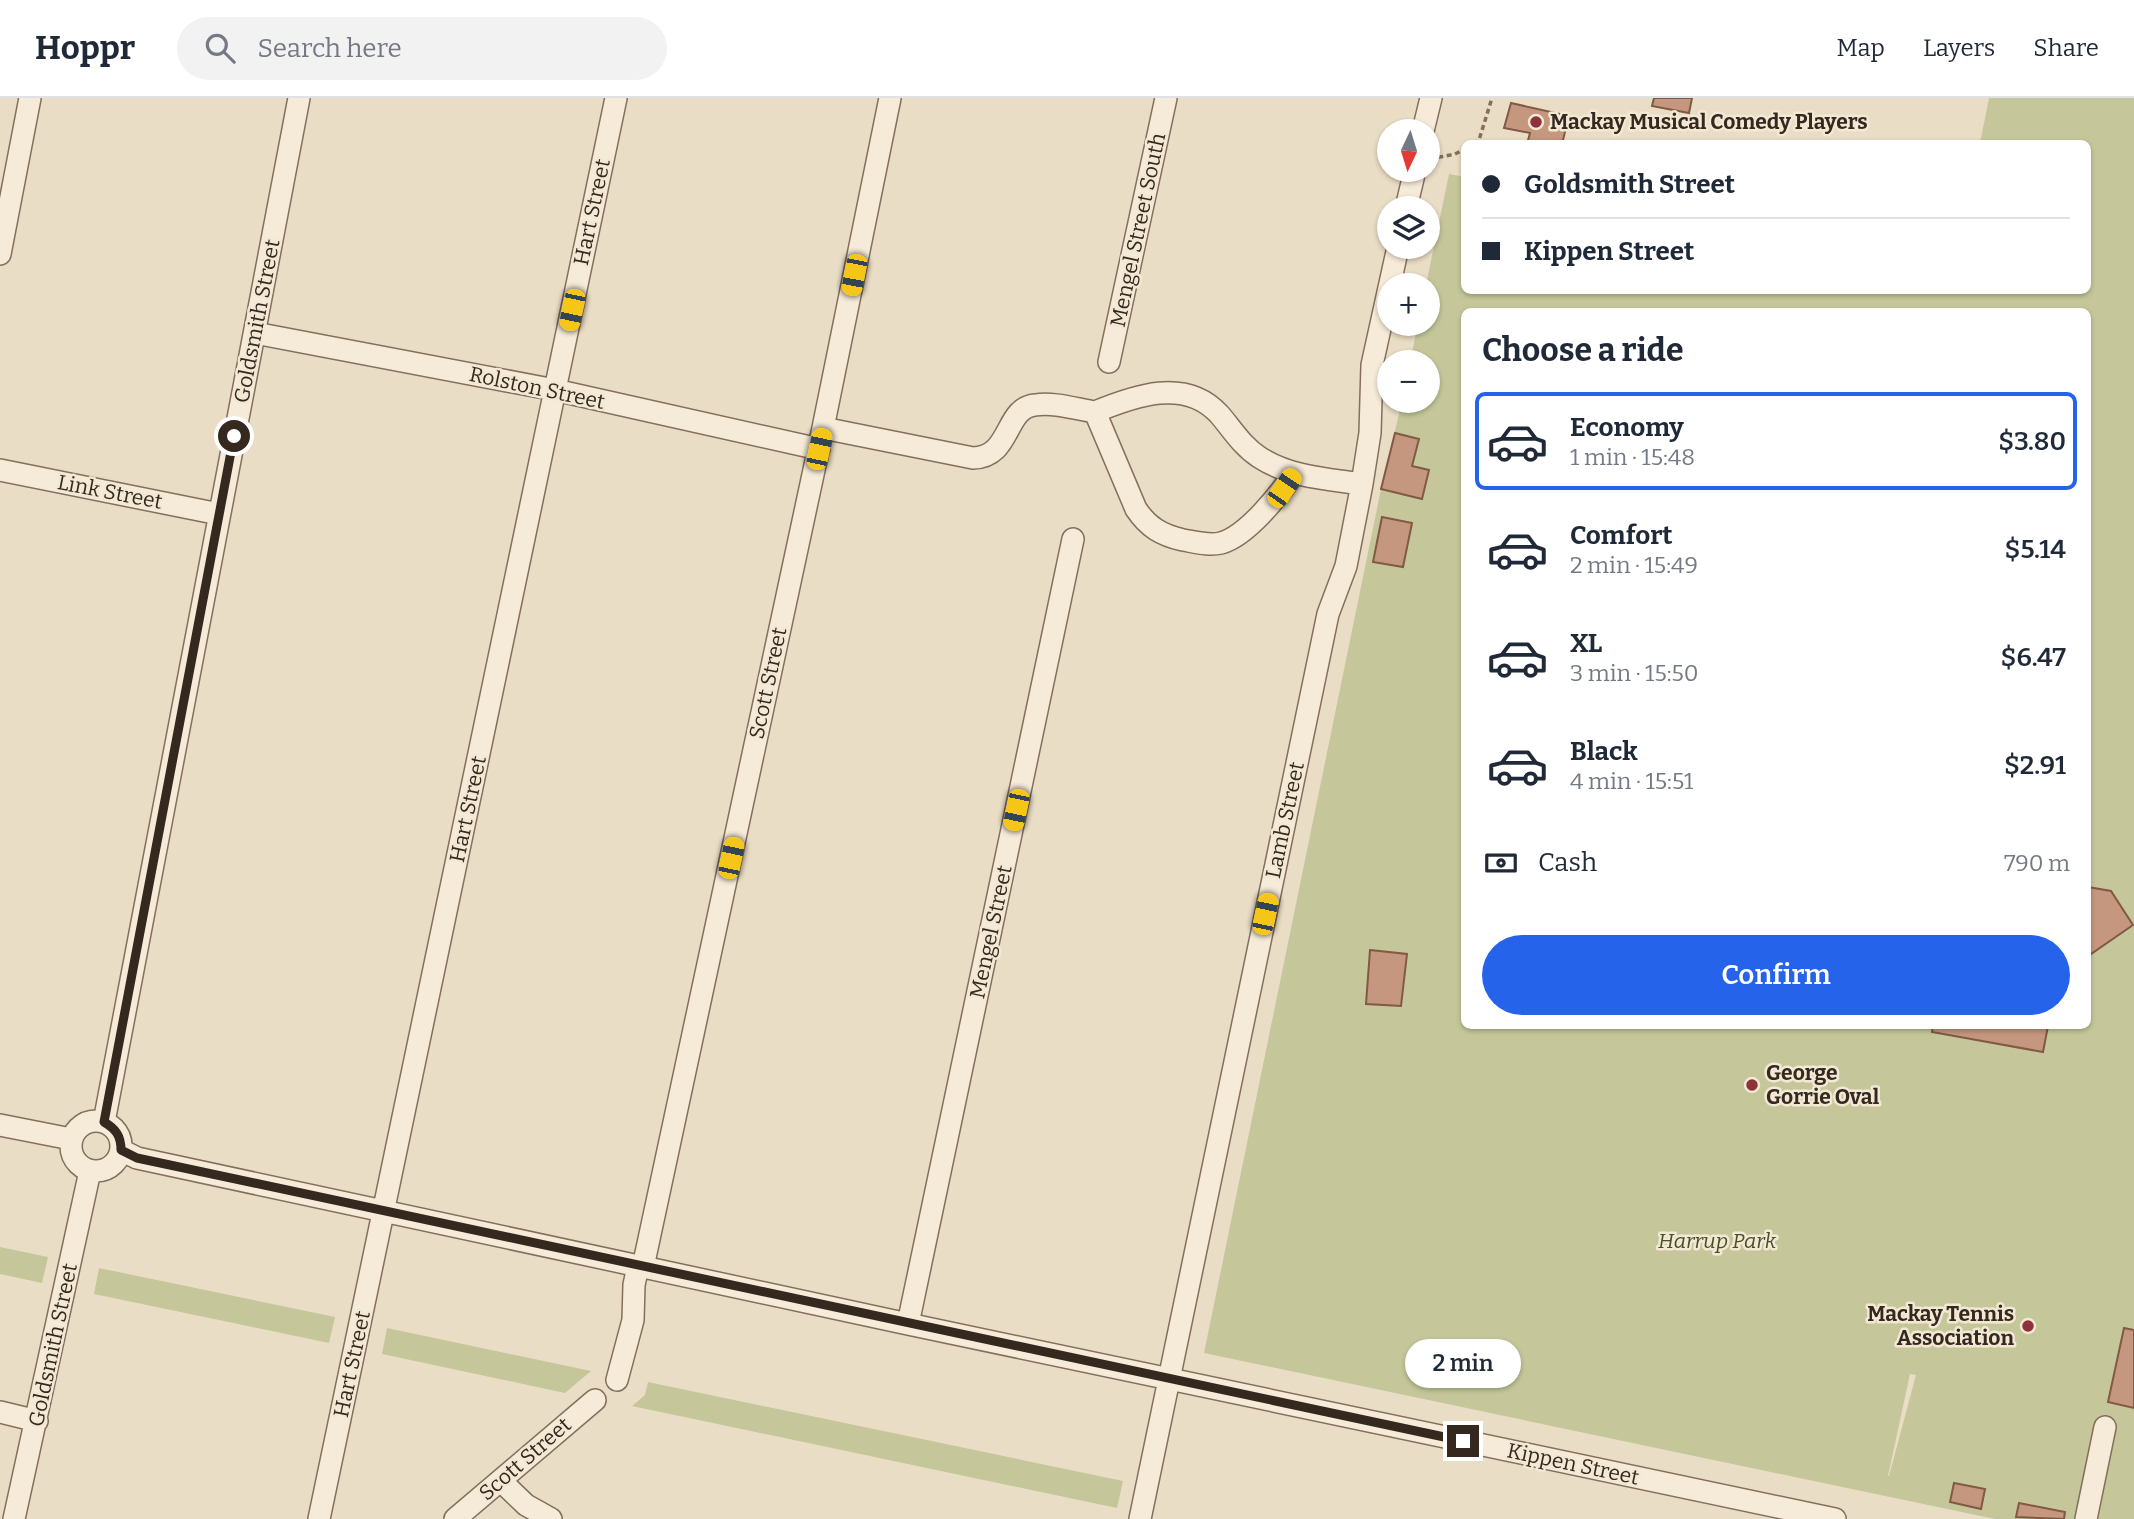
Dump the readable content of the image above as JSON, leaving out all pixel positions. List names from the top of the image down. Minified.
{"streets":{"street":["Hart Street","Mengel Street South","Goldsmith Street","Rolston Street","Link Street","Scott Street","Lamb Street","Mengel Street","Kippen Street"]},"crossings":[["Hart Street","Rolston Street"],["Hart Street","Kippen Street"],["Goldsmith Street","Rolston Street"],["Goldsmith Street","Link Street"],["Goldsmith Street","Kippen Street"],["Rolston Street","Scott Street"],["Scott Street","Kippen Street"],["Lamb Street","Kippen Street"],["Mengel Street","Kippen Street"]],"parks":["Harrup Park"],"places":["Mackay Musical Comedy Players","George Gorrie Oval","Mackay Tennis Association"],"north":"bottom","page":{"header":"Hoppr","search":"Search here","nav":["Map","Layers","Share"],"map_buttons":["+","−"],"banner":["Goldsmith Street","Kippen Street"],"heading":"Choose a ride","list":[{"name":"Economy","note":"1 min · 15:48","value":"$3.80"},{"name":"Comfort","note":"2 min · 15:49","value":"$5.14"},{"name":"XL","note":"3 min · 15:50","value":"$6.47"},{"name":"Black","note":"4 min · 15:51","value":"$2.91"}],"pay":["Cash","790 m"],"buttons":"Confirm","bubble":"2 min"}}
